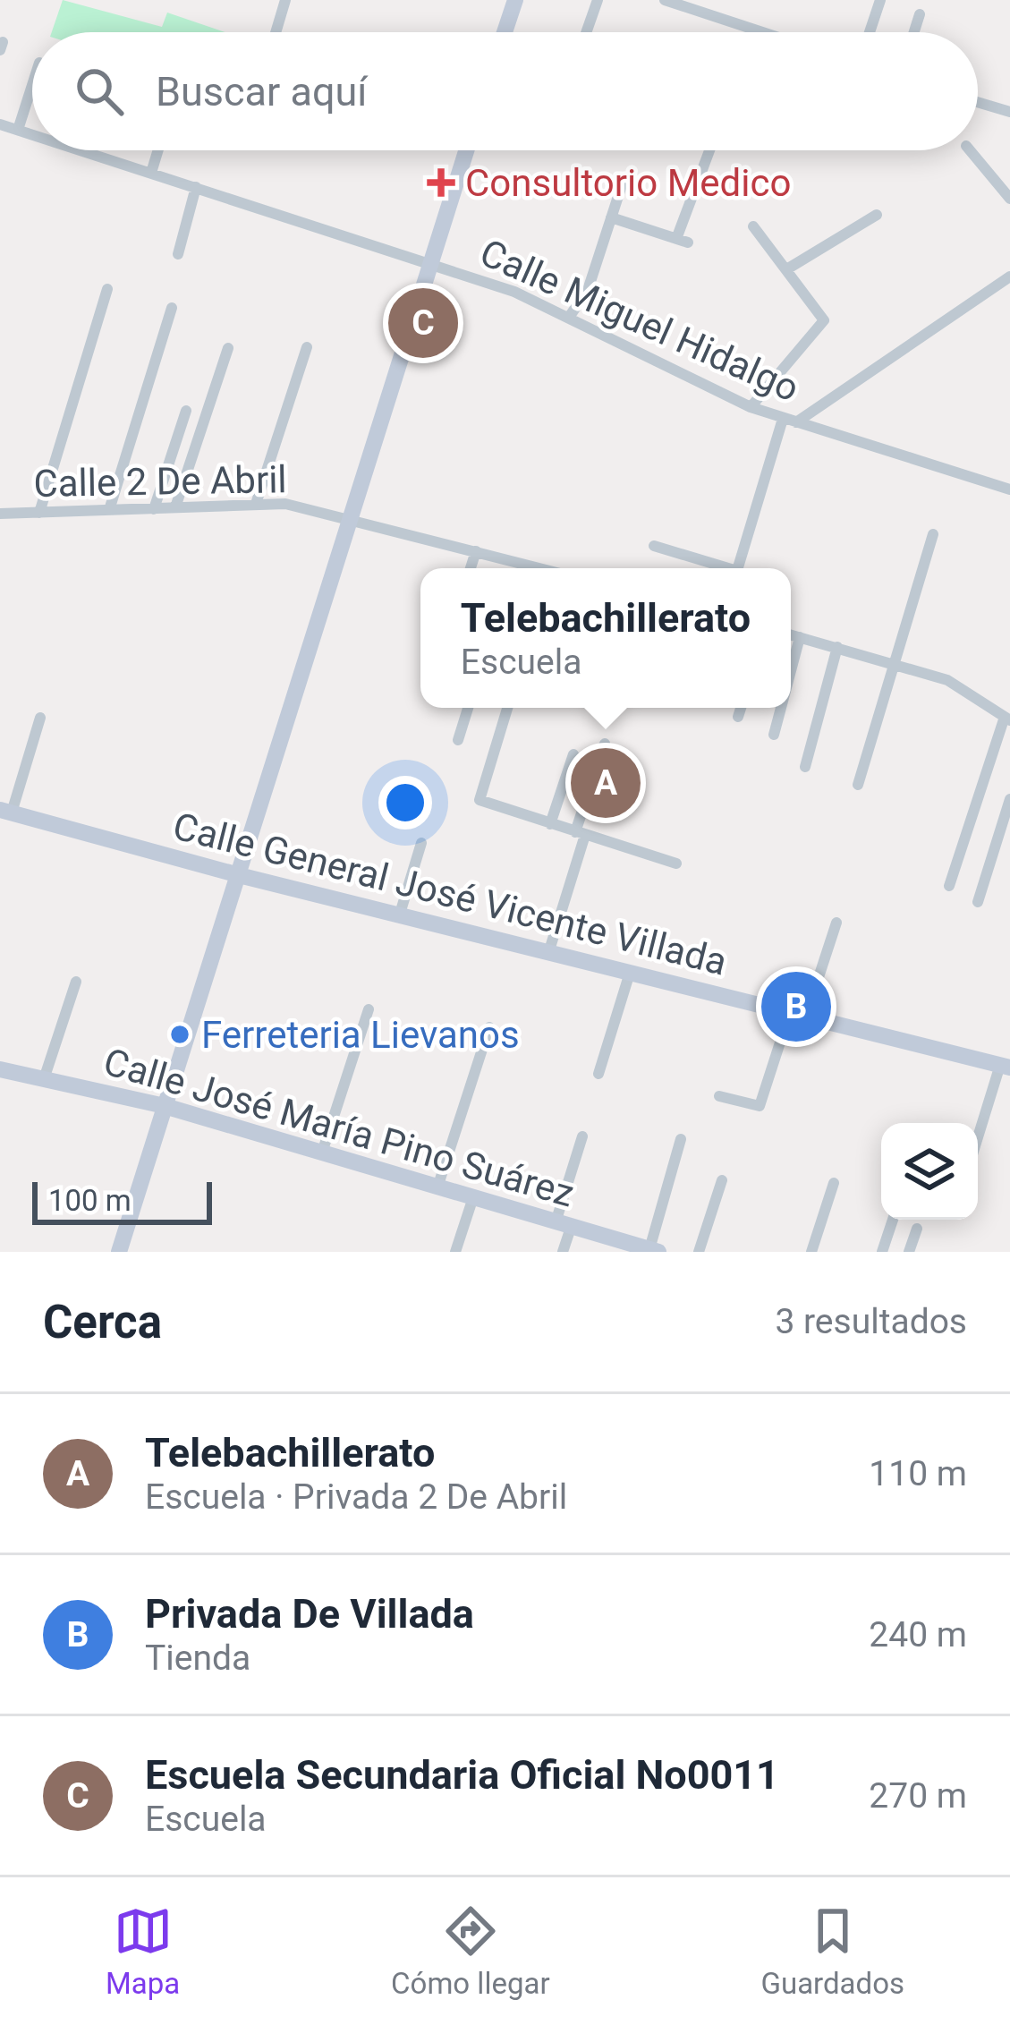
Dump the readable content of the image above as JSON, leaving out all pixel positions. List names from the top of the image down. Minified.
{"streets":{"main road":["Calle General José Vicente Villada","Calle José María Pino Suárez"],"street":["Calle Miguel Hidalgo","Calle 2 De Abril"]},"places":{"health":["Consultorio Medico"],"other":["Ferreteria Lievanos"]},"scale_bar":"100 m","page":{"search":"Buscar aquí","pins":["C","A","B"],"popup":["Telebachillerato","Escuela"],"scale":"100 m","heading":["Cerca","3 resultados"],"list":[{"mark":"A","name":"Telebachillerato","note":"Escuela · Privada 2 De Abril","value":"110 m"},{"mark":"B","name":"Privada De Villada","note":"Tienda","value":"240 m"},{"mark":"C","name":"Escuela Secundaria Oficial No0011","note":"Escuela","value":"270 m"}],"nav":["Mapa","Cómo llegar","Guardados"]}}
